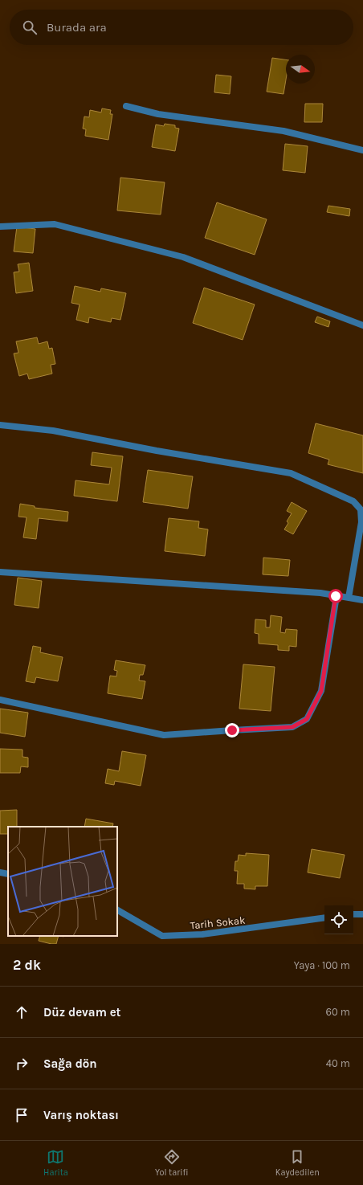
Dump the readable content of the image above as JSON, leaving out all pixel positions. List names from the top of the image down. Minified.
{"streets":{"street":["Tarih Sokak"]},"north":"right","page":{"search":"Burada ara","heading":["2 dk","Yaya · 100 m"],"list":[["Düz devam et","60 m"],["Sağa dön","40 m"],"Varış noktası"],"nav":["Harita","Yol tarifi","Kaydedilen"]}}
